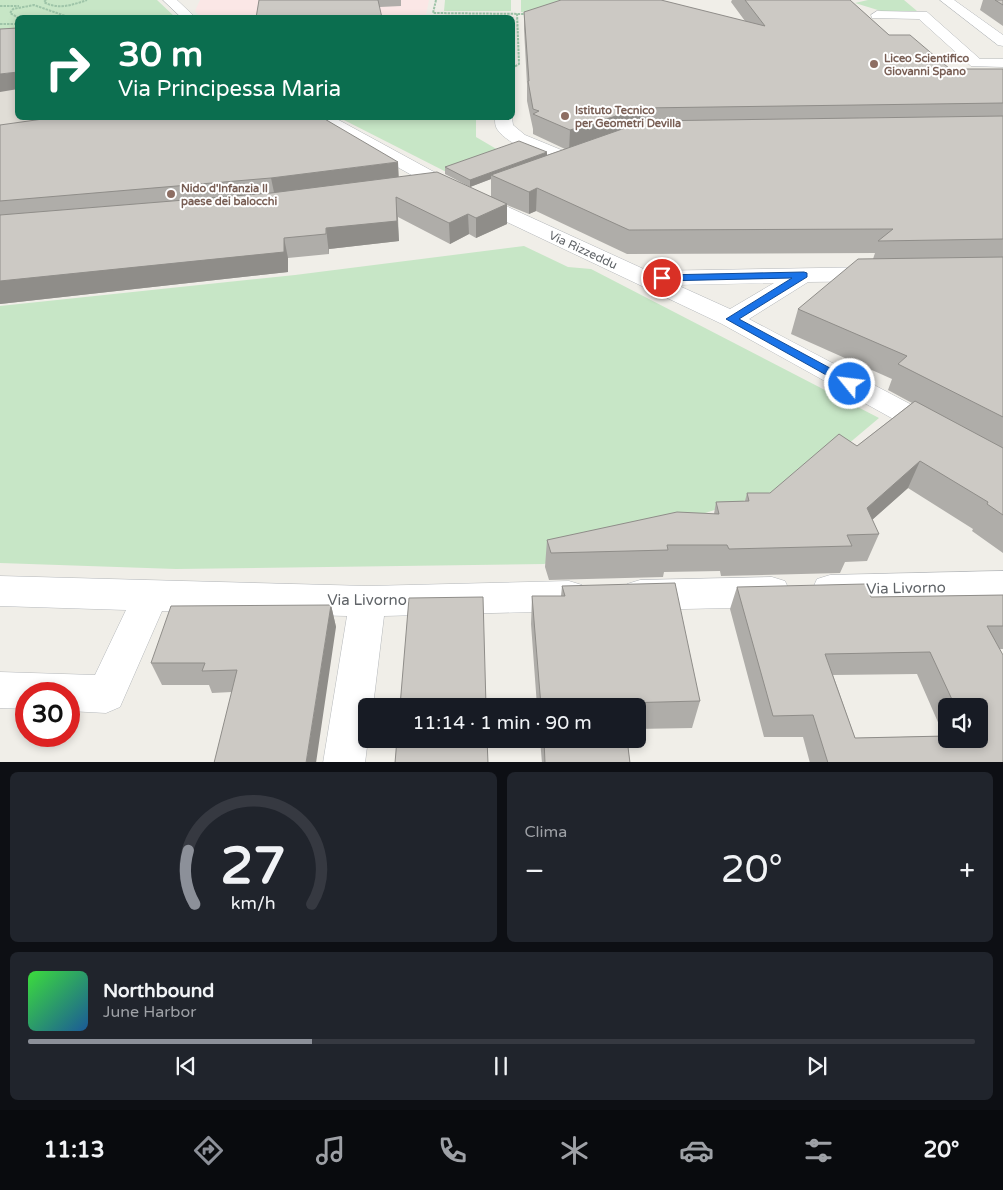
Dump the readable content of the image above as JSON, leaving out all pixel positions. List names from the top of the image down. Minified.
{"streets":{"street":["Via Rizzeddu","Via Livorno"]},"places":["Liceo Scientifico Giovanni Spano","Istituto Tecnico per Geometri Devilla","Nido d'Infanzia Il paese dei balocchi"],"page":{"turn":["30 m","Via Principessa Maria"],"limit":"30","trip":"11:14 · 1 min · 90 m","tile":"Clima","heat":["−","20°","+"],"song":["Northbound","June Harbor"],"tabs":["11:13","20°"],"gauge":["27","km/h"]}}
